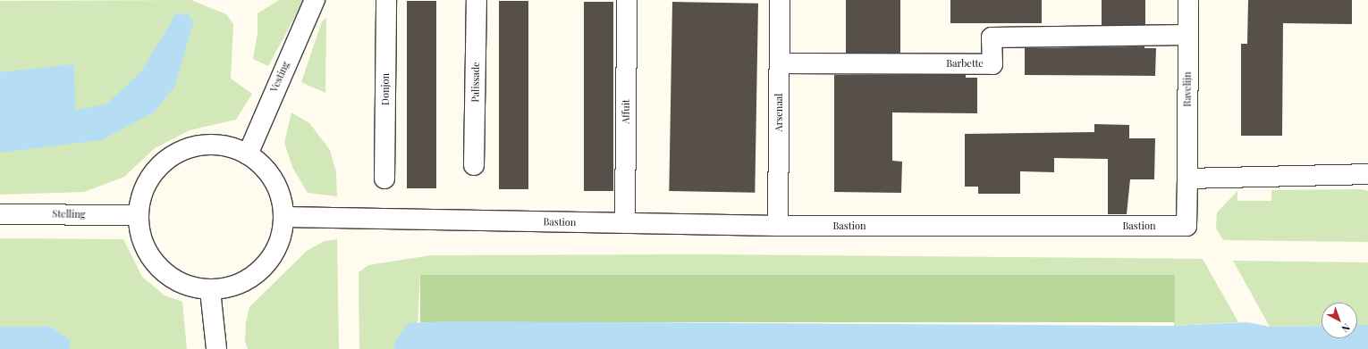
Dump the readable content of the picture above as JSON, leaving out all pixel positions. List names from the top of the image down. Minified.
{"streets":{"street":["Barbette","Vesting","Palissade","Donjon","Ravelijn","Affuit","Arsenaal","Stelling","Bastion"]},"crossings":[["Barbette","Ravelijn"],["Barbette","Arsenaal"],["Ravelijn","Bastion"],["Affuit","Bastion"],["Arsenaal","Bastion"]],"north":"bottom right"}
